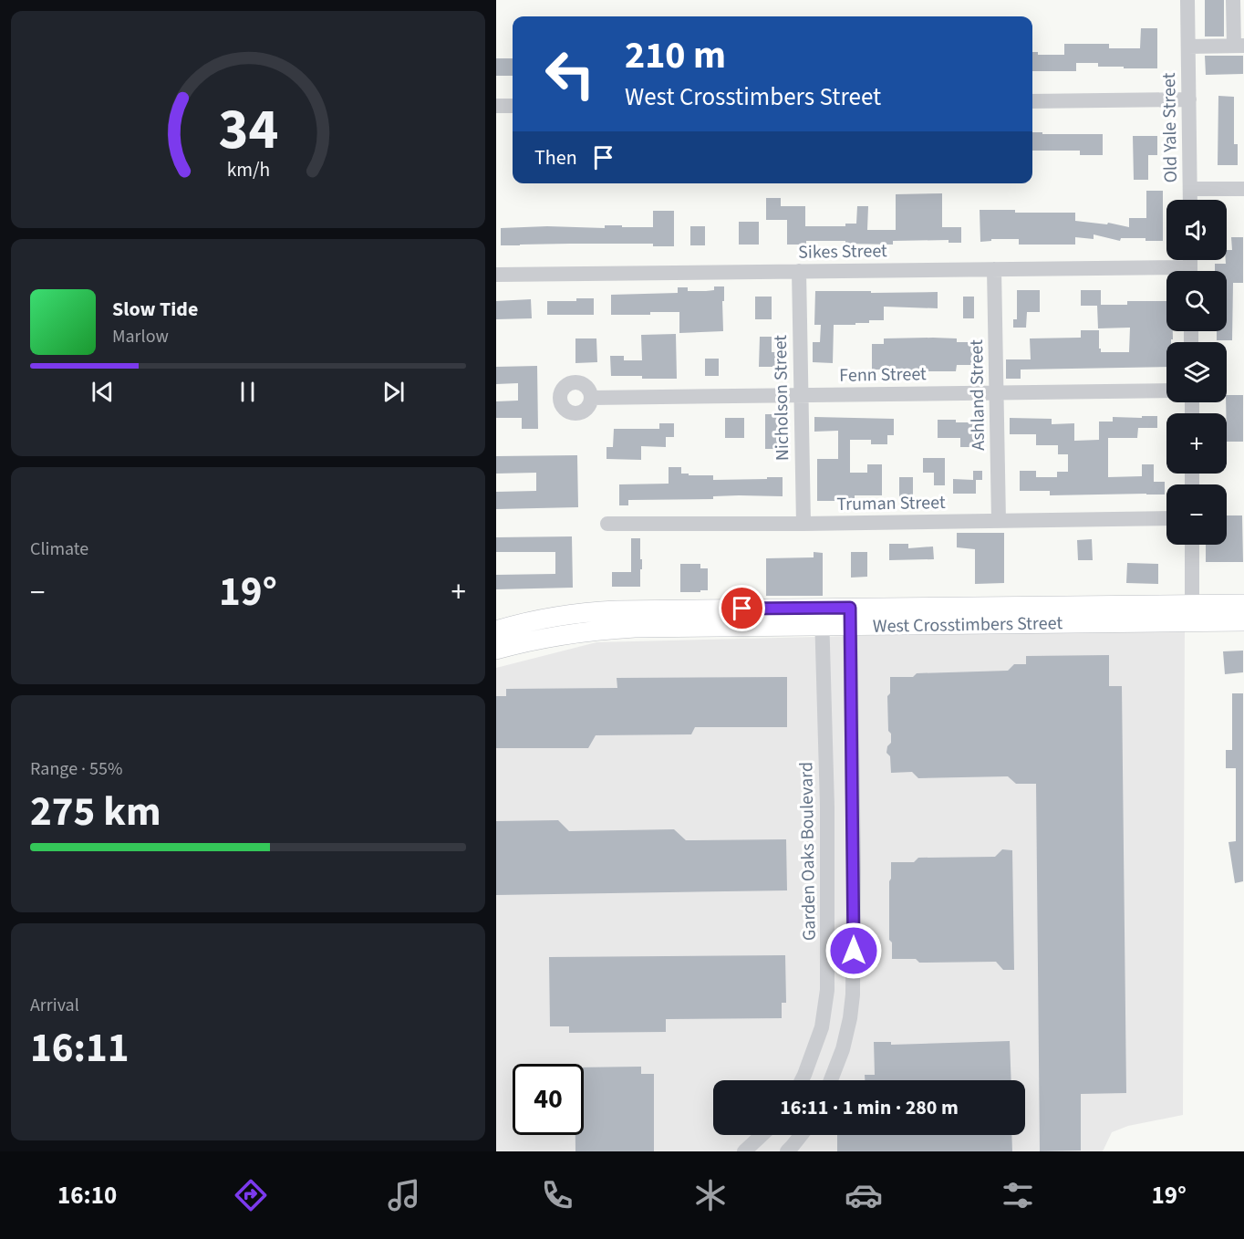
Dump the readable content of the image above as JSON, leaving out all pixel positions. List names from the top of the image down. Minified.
{"streets":{"main road":["West Crosstimbers Street"],"street":["Old Yale Street","Sikes Street","Fenn Street","Ashland Street","Nicholson Street","Truman Street","Garden Oaks Boulevard"]},"crossings":[["Sikes Street","Ashland Street"],["Sikes Street","Nicholson Street"],["Fenn Street","Ashland Street"],["Fenn Street","Nicholson Street"],["Ashland Street","Truman Street"],["Nicholson Street","Truman Street"],["West Crosstimbers Street","Garden Oaks Boulevard"]],"page":{"turn":["210 m","West Crosstimbers Street"],"then":"Then","map_buttons":["+","−"],"song":["Slow Tide","Marlow"],"tile":["Climate",["Range · 55%","275 km"],["Arrival","16:11"]],"heat":["−","19°","+"],"limit":"40","trip":"16:11 · 1 min · 280 m","tabs":["16:10","19°"],"gauge":["34","km/h"]}}
